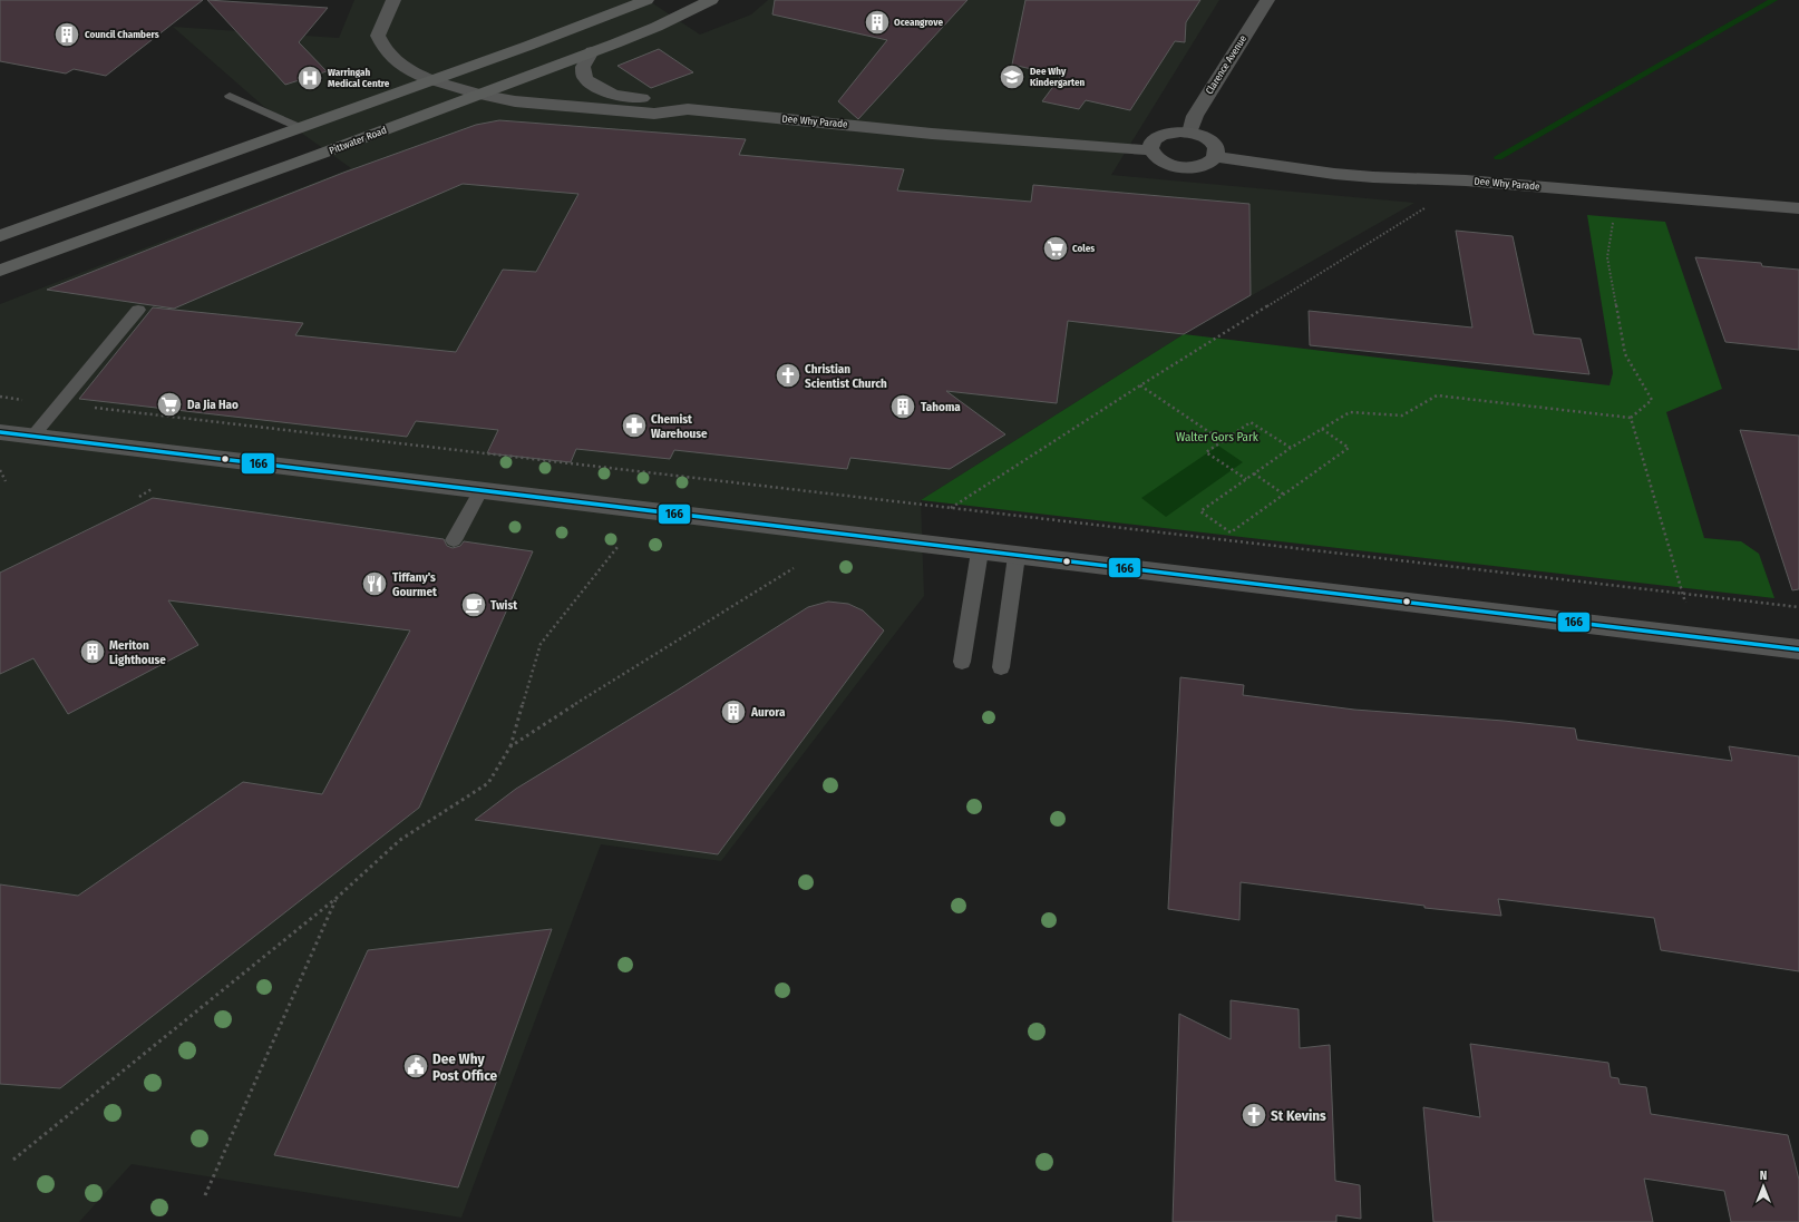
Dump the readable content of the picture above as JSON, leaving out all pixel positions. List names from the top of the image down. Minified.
{"streets":{"highway":["Pittwater Road"],"main road":["Dee Why Parade"],"street":["Clarence Avenue"]},"crossings":[["Dee Why Parade","Pittwater Road"]],"parks":["Walter Gors Park"],"places":{"building":["Oceangrove","Council Chambers","Tahoma","Meriton Lighthouse","Aurora"],"school or university":["Dee Why Kindergarten"],"hospital":["Warringah Medical Centre"],"supermarket":["Coles","Da Jia Hao"],"church":["Christian Scientist Church","St Kevins"],"pharmacy":["Chemist Warehouse"],"restaurant":["Tiffany's Gourmet"],"cafe":["Twist"],"public building":["Dee Why Post Office"]},"lines":["transit line 166"],"north":"top"}
